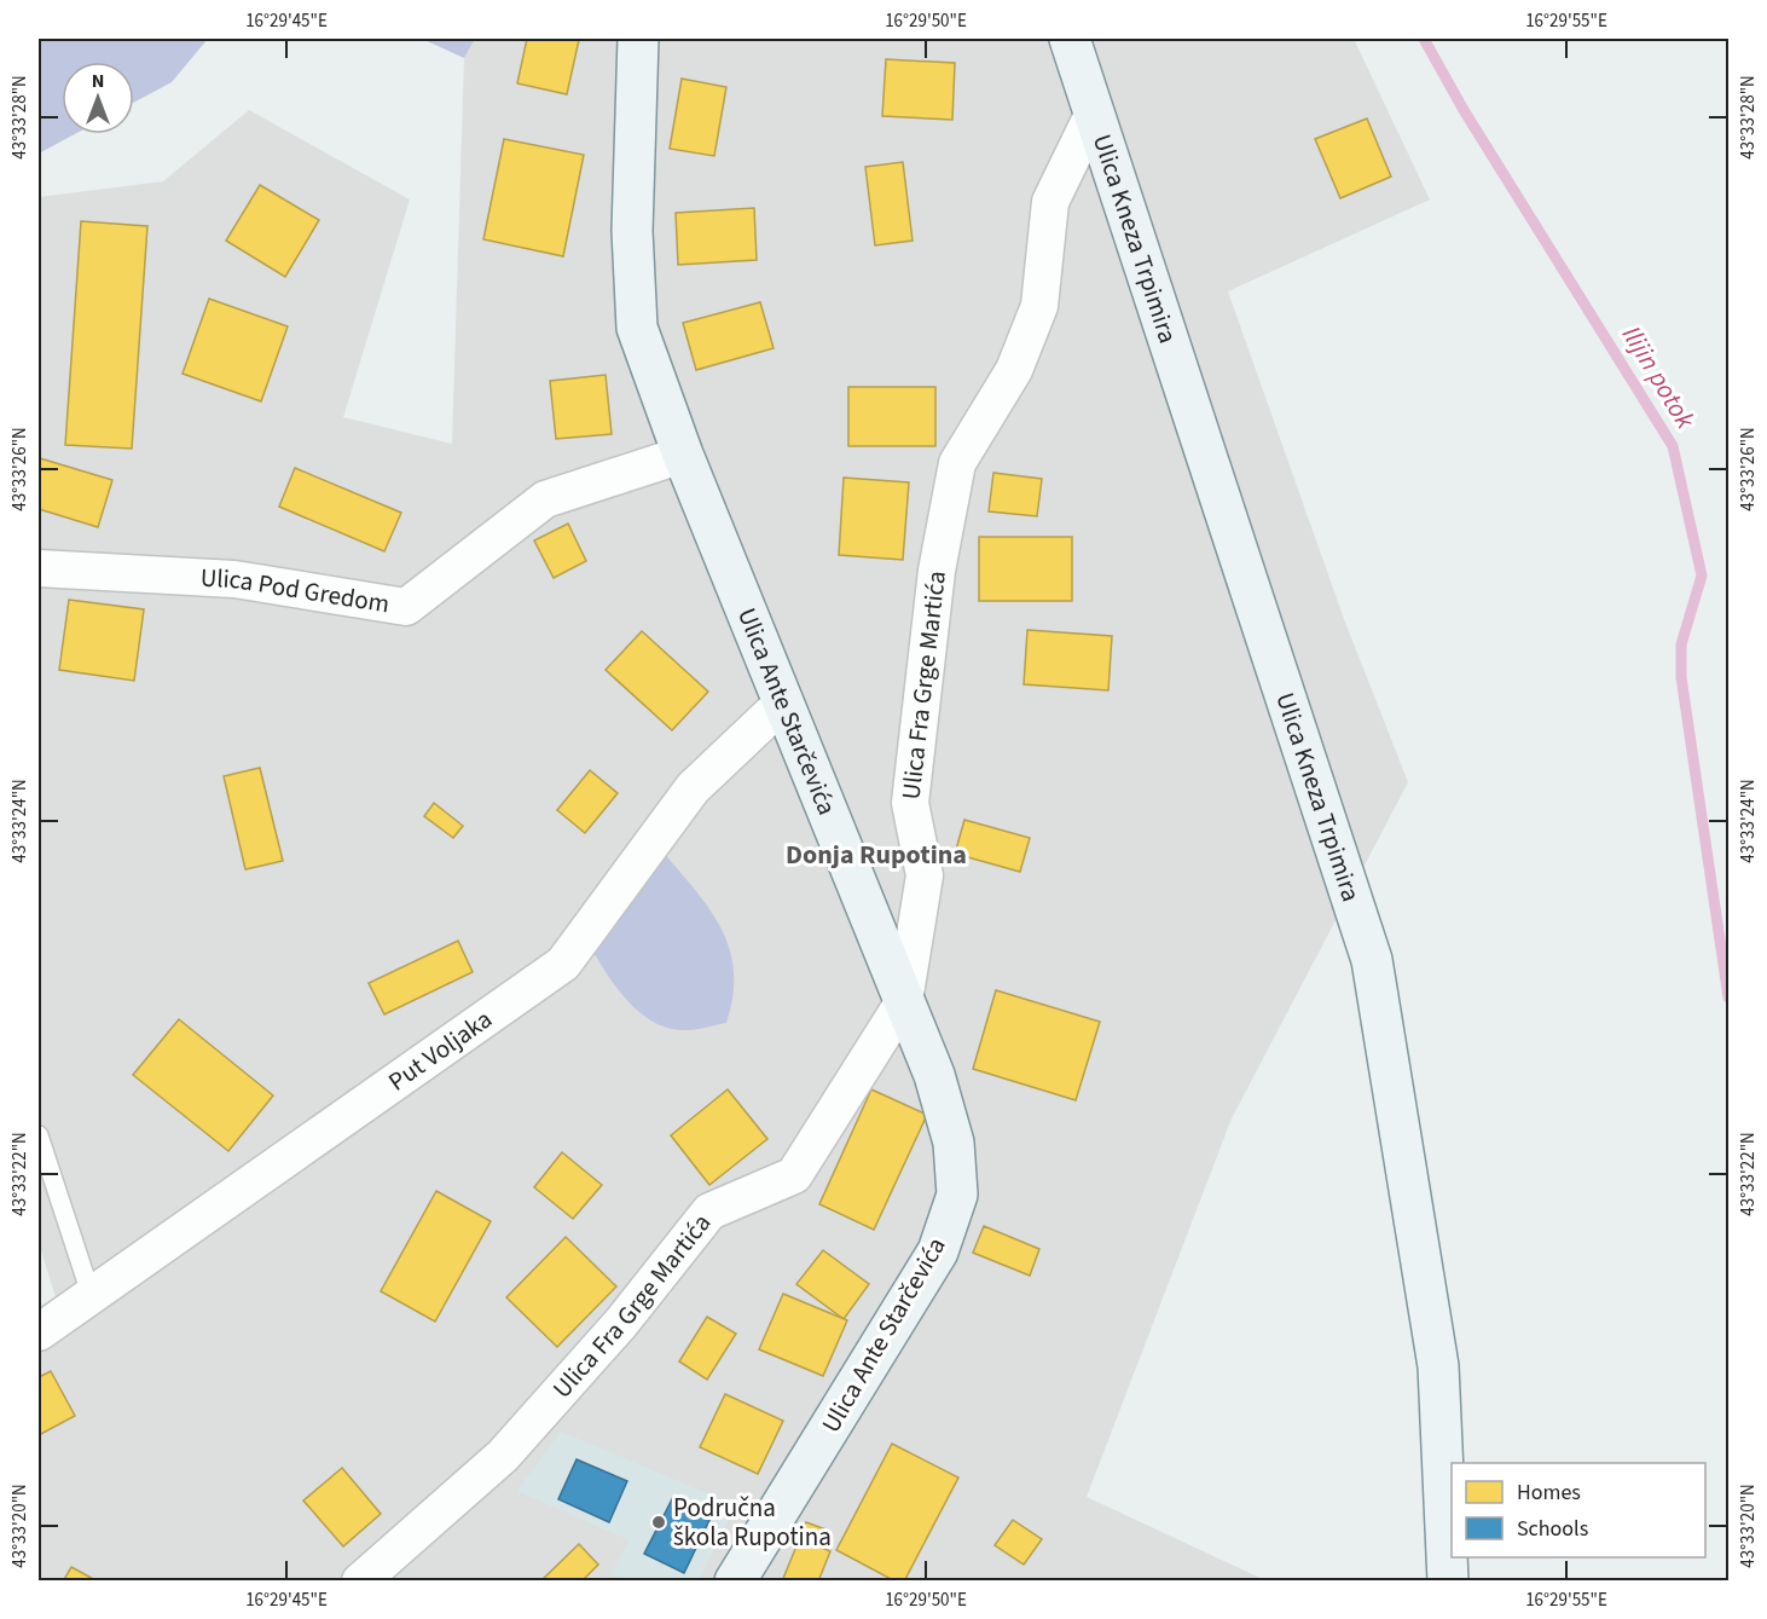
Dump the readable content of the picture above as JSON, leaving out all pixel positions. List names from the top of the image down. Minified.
{"streets":{"street":["Ulica Kneza Trpimira","Ulica Pod Gredom","Ulica Fra Grge Martića","Ulica Ante Starčevića","Put Voljaka"]},"crossings":[["Ulica Kneza Trpimira","Ulica Fra Grge Martića"],["Ulica Pod Gredom","Ulica Ante Starčevića"],["Ulica Fra Grge Martića","Ulica Ante Starčevića"],["Ulica Ante Starčevića","Put Voljaka"]],"districts":["Donja Rupotina"],"water":["Ilijin potok"],"places":["Područna škola Rupotina"],"legend":["Homes","Schools"],"north":"top","coordinates":["16°29'45\"E","16°29'50\"E","16°29'55\"E","43°33'28\"N","43°33'26\"N","43°33'24\"N","43°33'22\"N","43°33'20\"N"]}
